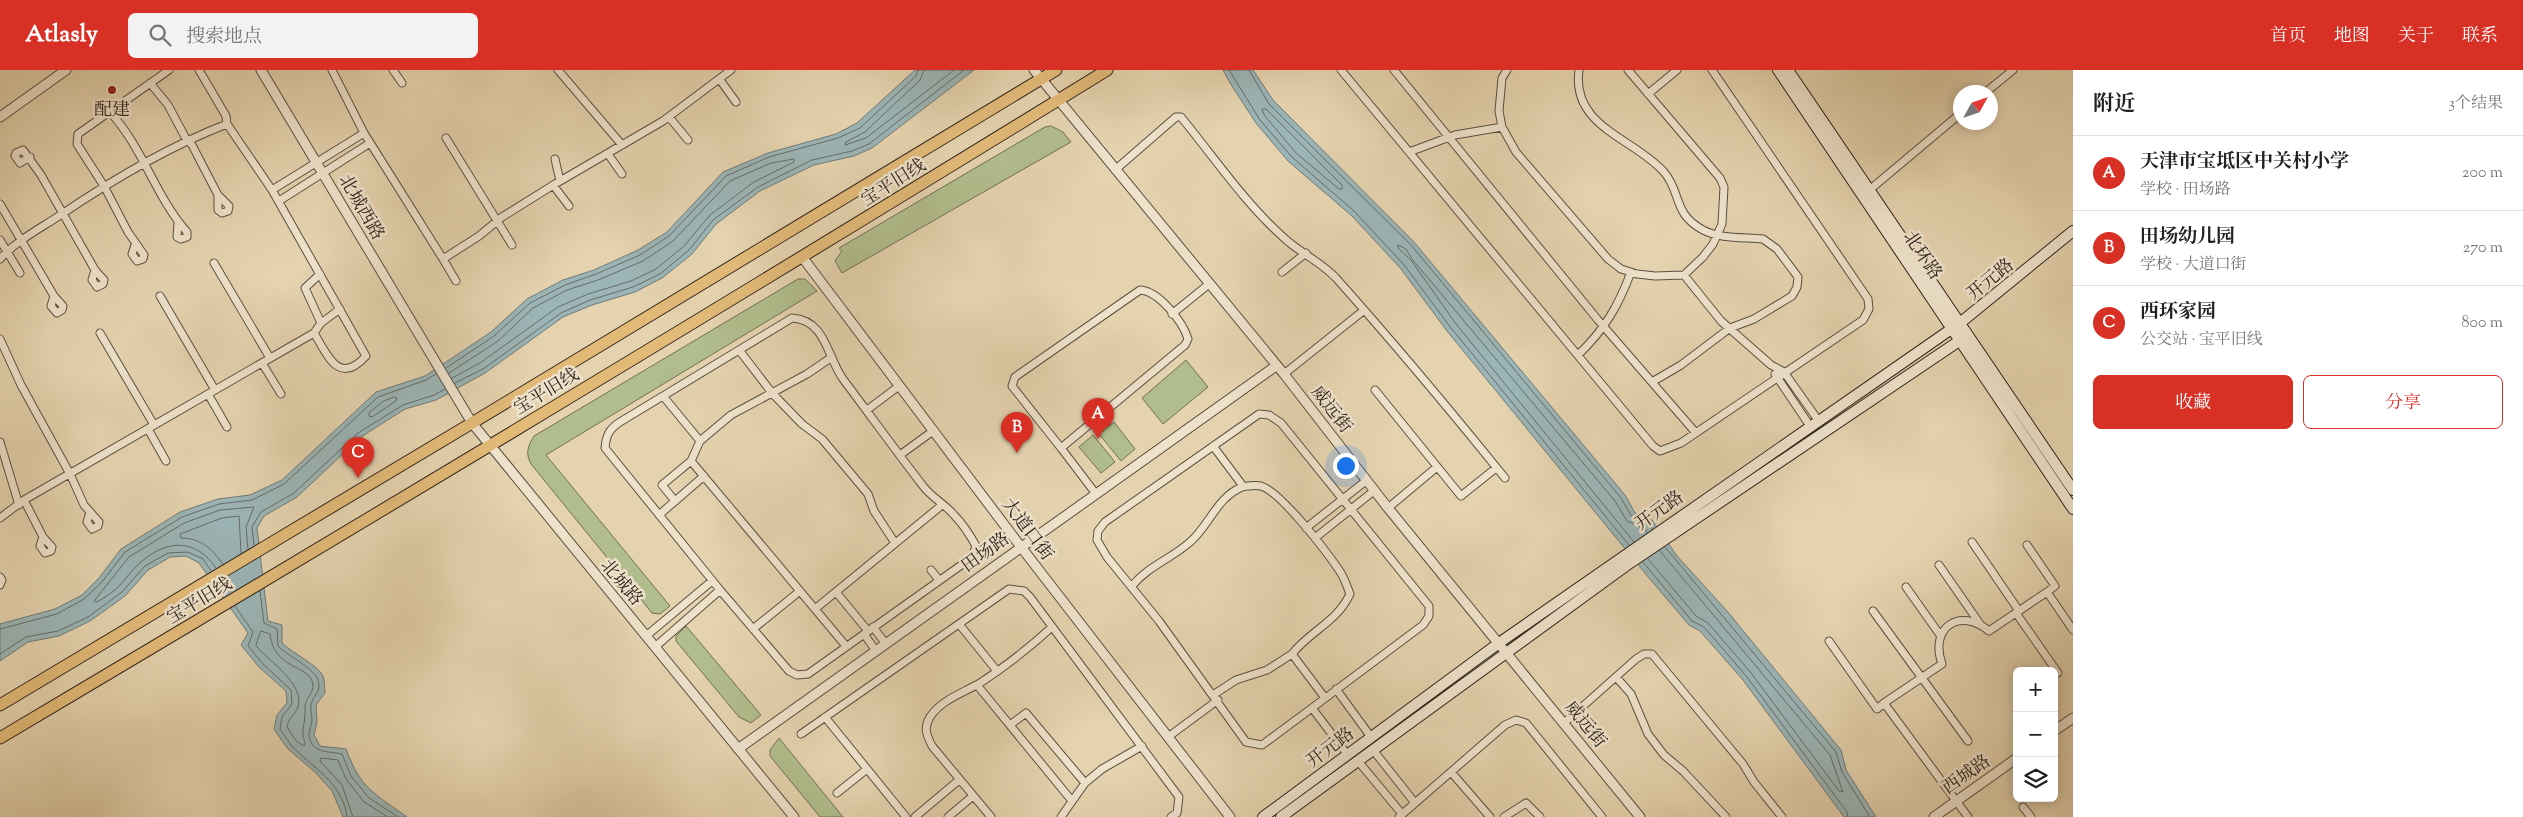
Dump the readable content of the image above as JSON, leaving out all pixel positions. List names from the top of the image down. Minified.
{"streets":{"main road":["宝平旧线","北环路","开元路"],"street":["北城西路","威远街","大道口街","田场路","北城路","西城路"]},"crossings":[["宝平旧线","威远街"],["宝平旧线","大道口街"],["宝平旧线","北城路"],["北城西路","北城路"],["北环路","开元路"],["开元路","威远街"],["威远街","田场路"],["大道口街","田场路"],["田场路","北城路"]],"places":["配建"],"north":"top right","page":{"header":"Atlasly","search":"搜索地点","nav":["首页","地图","关于","联系"],"heading":["附近","3个结果"],"list":[{"mark":"A","name":"天津市宝坻区中关村小学","note":"学校 · 田场路","value":"200 m"},{"mark":"B","name":"田场幼儿园","note":"学校 · 大道口街","value":"270 m"},{"mark":"C","name":"西环家园","note":"公交站 · 宝平旧线","value":"800 m"}],"buttons":["收藏","分享"],"pins":["A","B","C"],"map_buttons":["+","−"]}}
